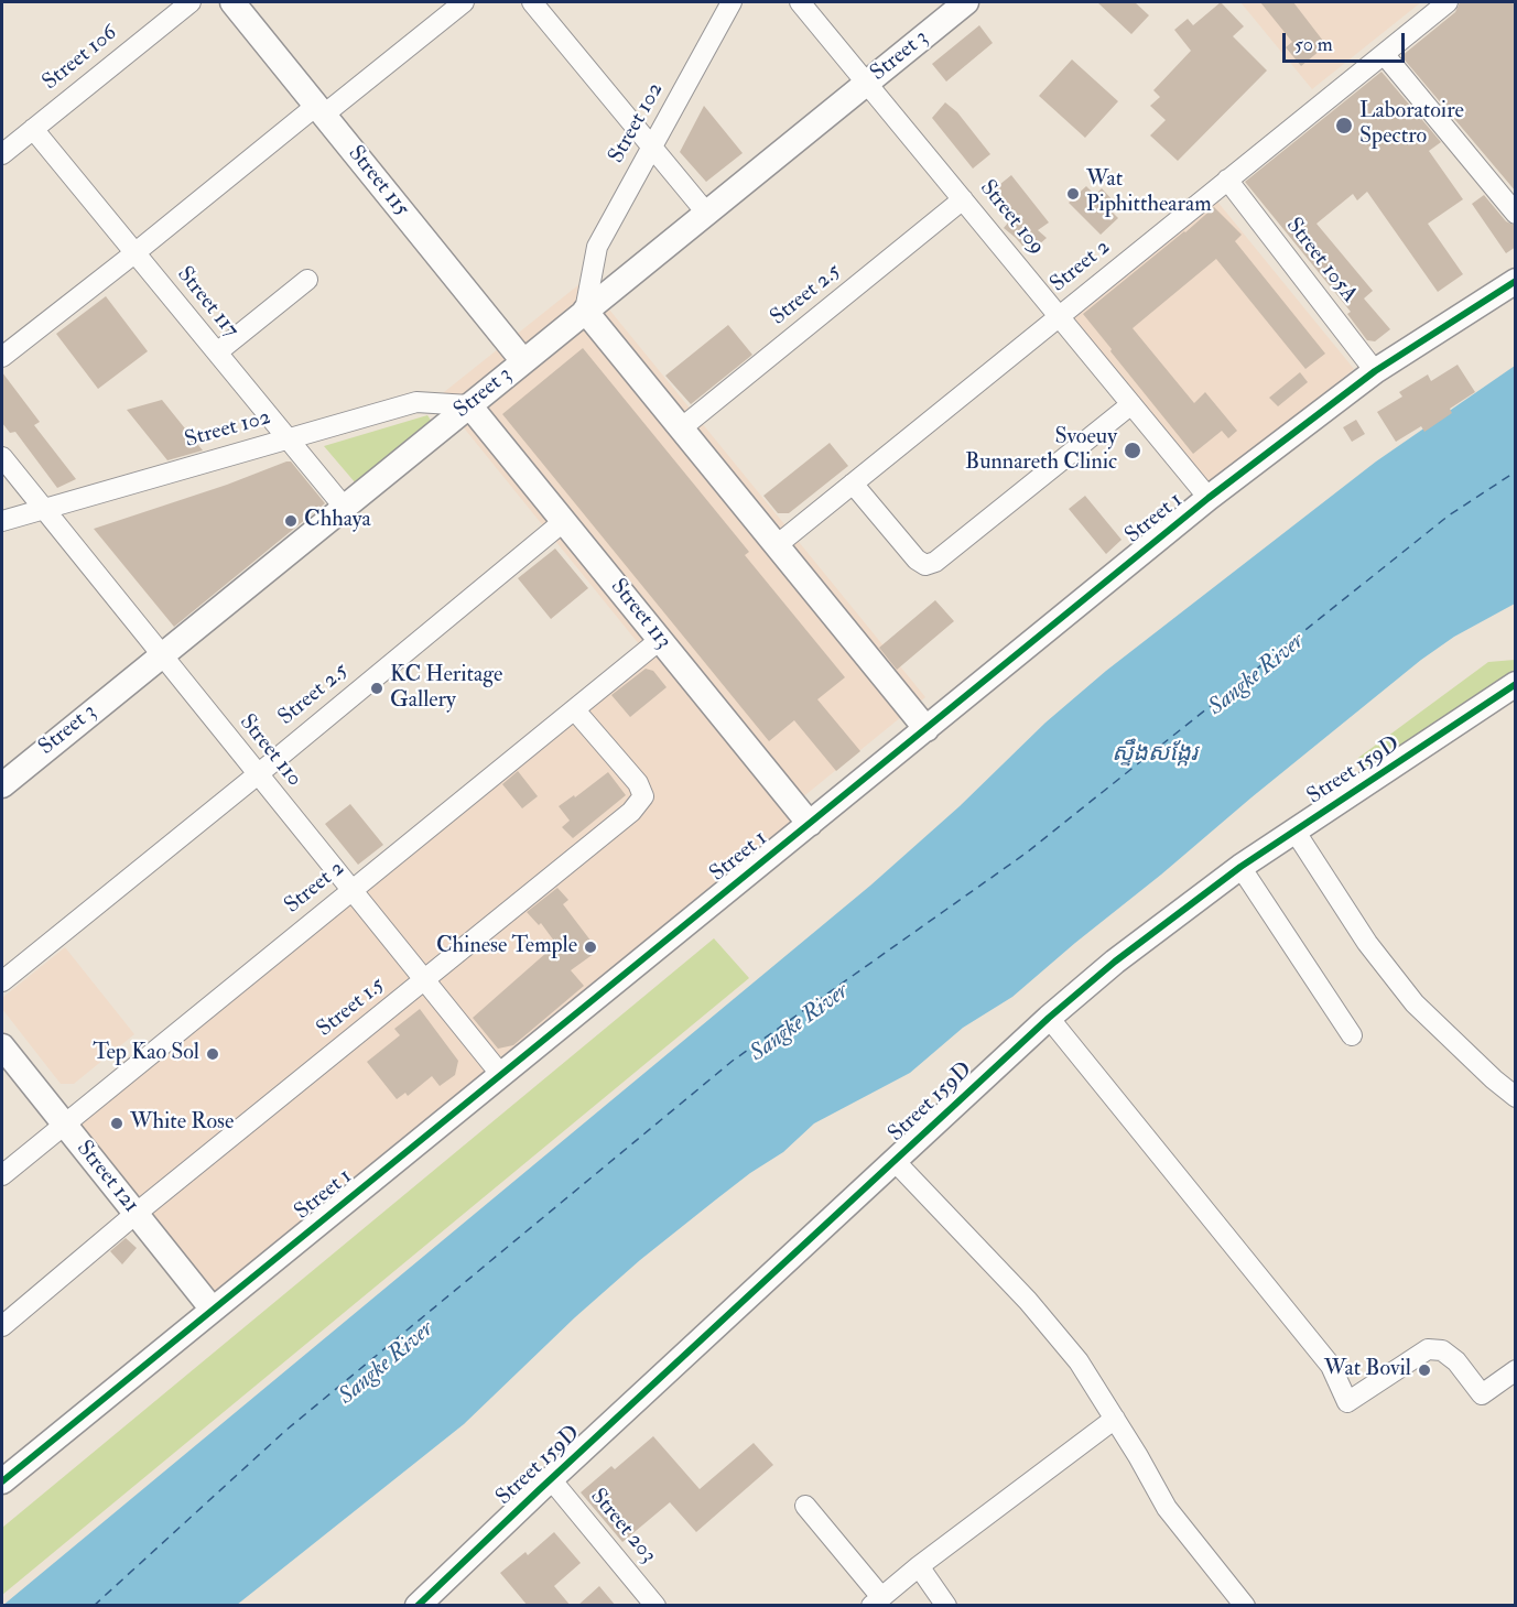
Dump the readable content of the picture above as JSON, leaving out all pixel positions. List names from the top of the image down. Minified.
{"streets":{"street":["Street 3","Street 106","Street 102","Street 115","Street 109","Street 105A","Street 2","Street 2.5","Street 117","Street 1","Street 113","Street 110","Street 159D","Street 1.5","Street 121","Street 203"]},"crossings":[["Street 3","Street 102"],["Street 3","Street 115"],["Street 3","Street 109"],["Street 3","Street 117"],["Street 3","Street 113"],["Street 3","Street 110"],["Street 106","Street 117"],["Street 102","Street 117"],["Street 102","Street 113"],["Street 102","Street 110"],["Street 109","Street 2"],["Street 109","Street 2.5"],["Street 109","Street 1"],["Street 105A","Street 2"],["Street 105A","Street 1"],["Street 2","Street 113"],["Street 2","Street 110"],["Street 2","Street 1.5"],["Street 2","Street 121"],["Street 2.5","Street 113"],["Street 2.5","Street 110"],["Street 1","Street 113"],["Street 1","Street 110"],["Street 1","Street 121"],["Street 110","Street 1.5"],["Street 159D","Street 203"],["Street 1.5","Street 121"]],"water":["Sangke River","ស្ទឹងសង្កែរ"],"places":["Laboratoire Spectro","Wat Piphitthearam","Svoeuy Bunnareth Clinic","Chhaya","KC Heritage Gallery","Chinese Temple","Tep Kao Sol","White Rose","Wat Bovil"],"scale_bar":"50 m"}
